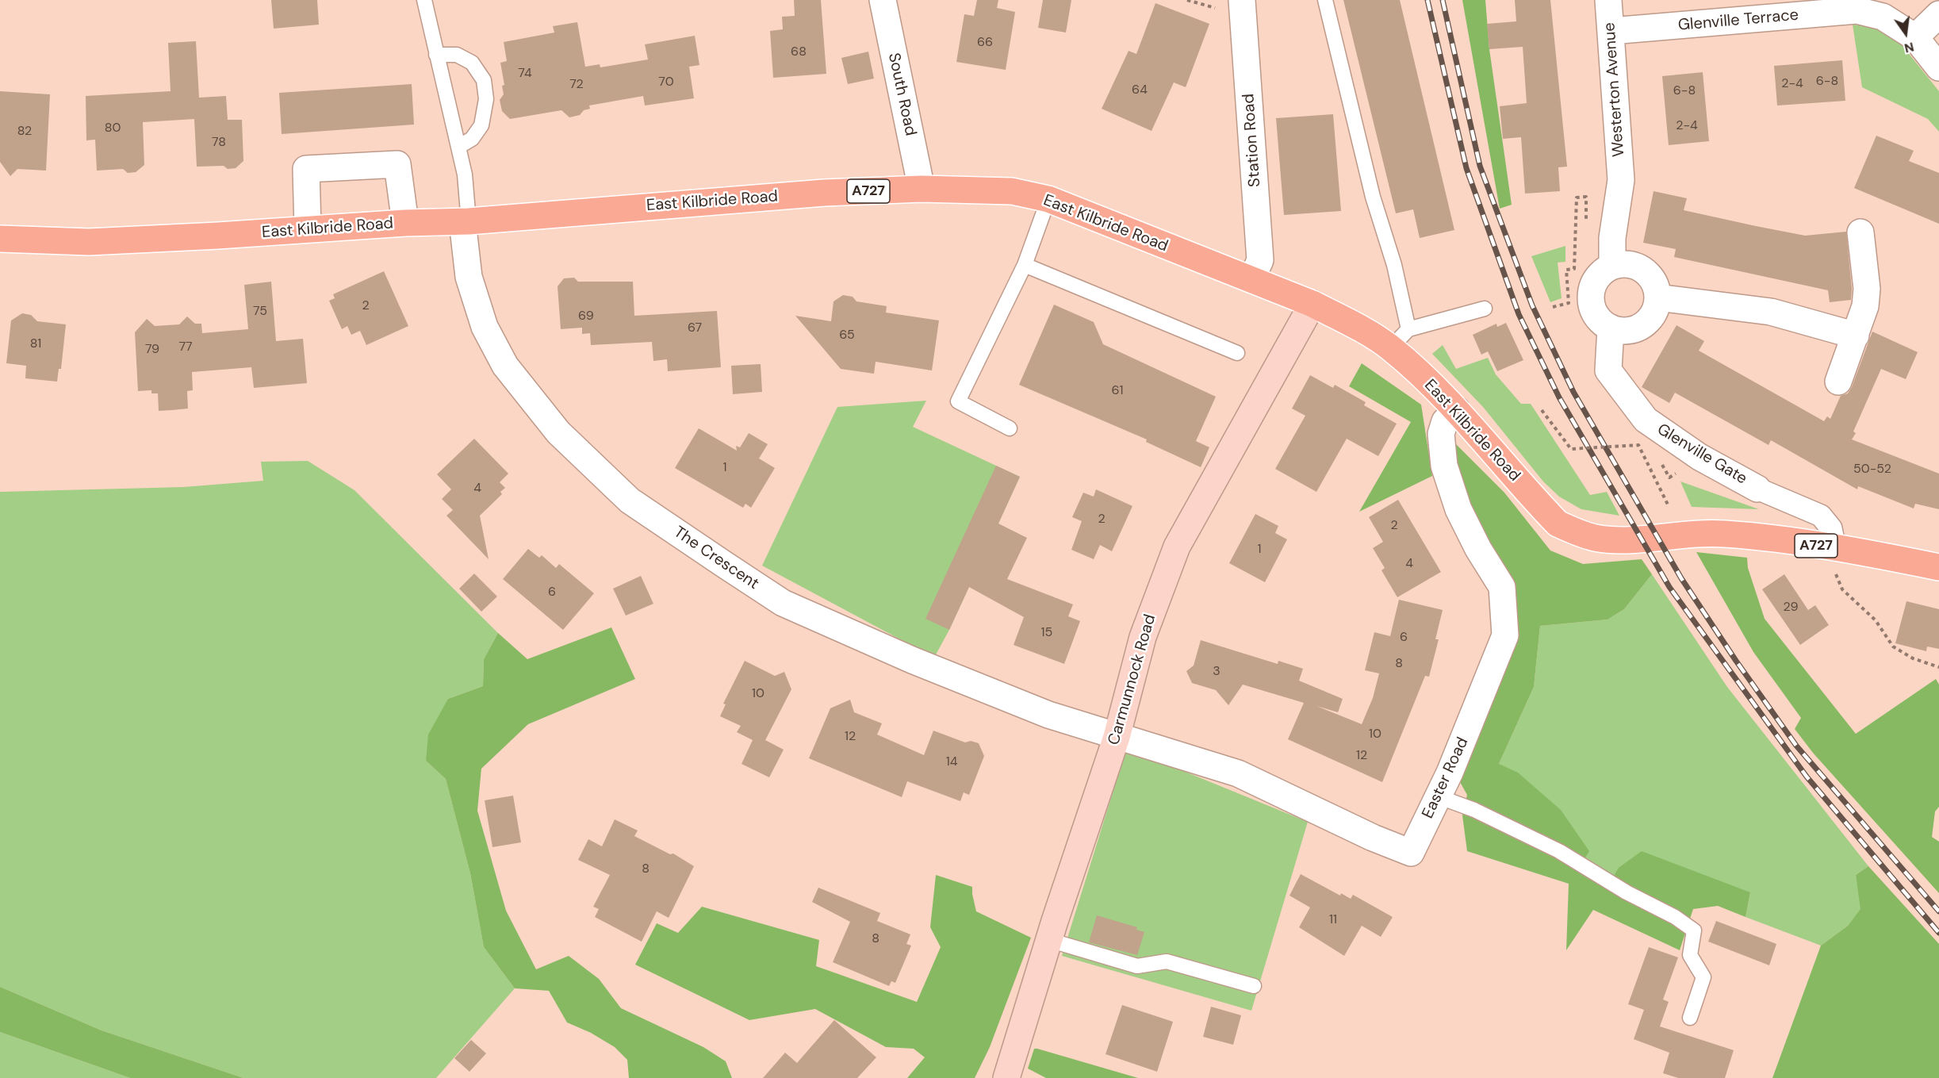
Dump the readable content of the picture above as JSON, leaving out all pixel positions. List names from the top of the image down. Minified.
{"streets":{"main road":["A727","East Kilbride Road","Carmunnock Road"],"street":["Glenville Terrace","Westerton Avenue","South Road","Station Road","Glenville Gate","The Crescent","Easter Road"]},"crossings":[["Glenville Terrace","Westerton Avenue"],["Westerton Avenue","Glenville Gate"],["South Road","East Kilbride Road"],["Station Road","East Kilbride Road"],["East Kilbride Road","Glenville Gate"],["East Kilbride Road","The Crescent"],["East Kilbride Road","Carmunnock Road"],["East Kilbride Road","Easter Road"],["The Crescent","Carmunnock Road"],["The Crescent","Easter Road"],["Carmunnock Road","Easter Road"]],"house_numbers":["66","68","74","6-8","70","2-4","72","64","6-8","2-4","80","82","78","2","75","69","67","65","81","77","79","61","1","50-52","4","2","2","1","4","6","29","15","6","8","3","10","10","12","12","14","8","11","8"],"north":"bottom"}
